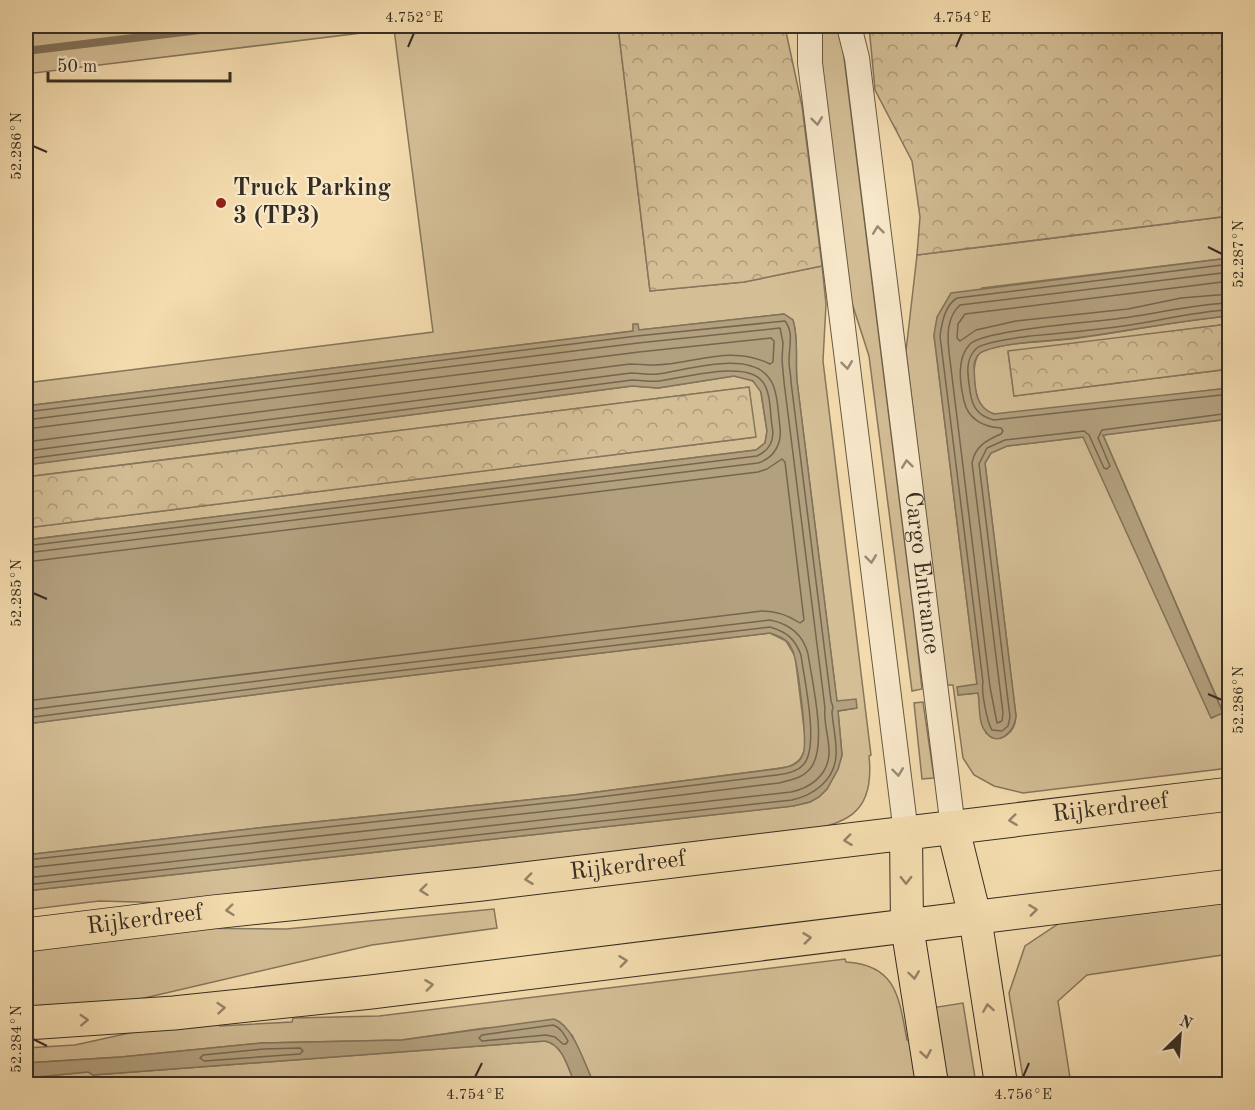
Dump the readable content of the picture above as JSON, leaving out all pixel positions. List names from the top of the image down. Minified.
{"streets":{"highway":["Rijkerdreef"],"main road":["Cargo Entrance"]},"crossings":[["Cargo Entrance","Rijkerdreef"]],"places":["Truck Parking 3 (TP3)"],"scale_bar":"50 m","north":"top right","coordinates":["4.752°E","4.754°E","52.286°N","52.287°N","52.285°N","52.284°N","4.756°E"]}
